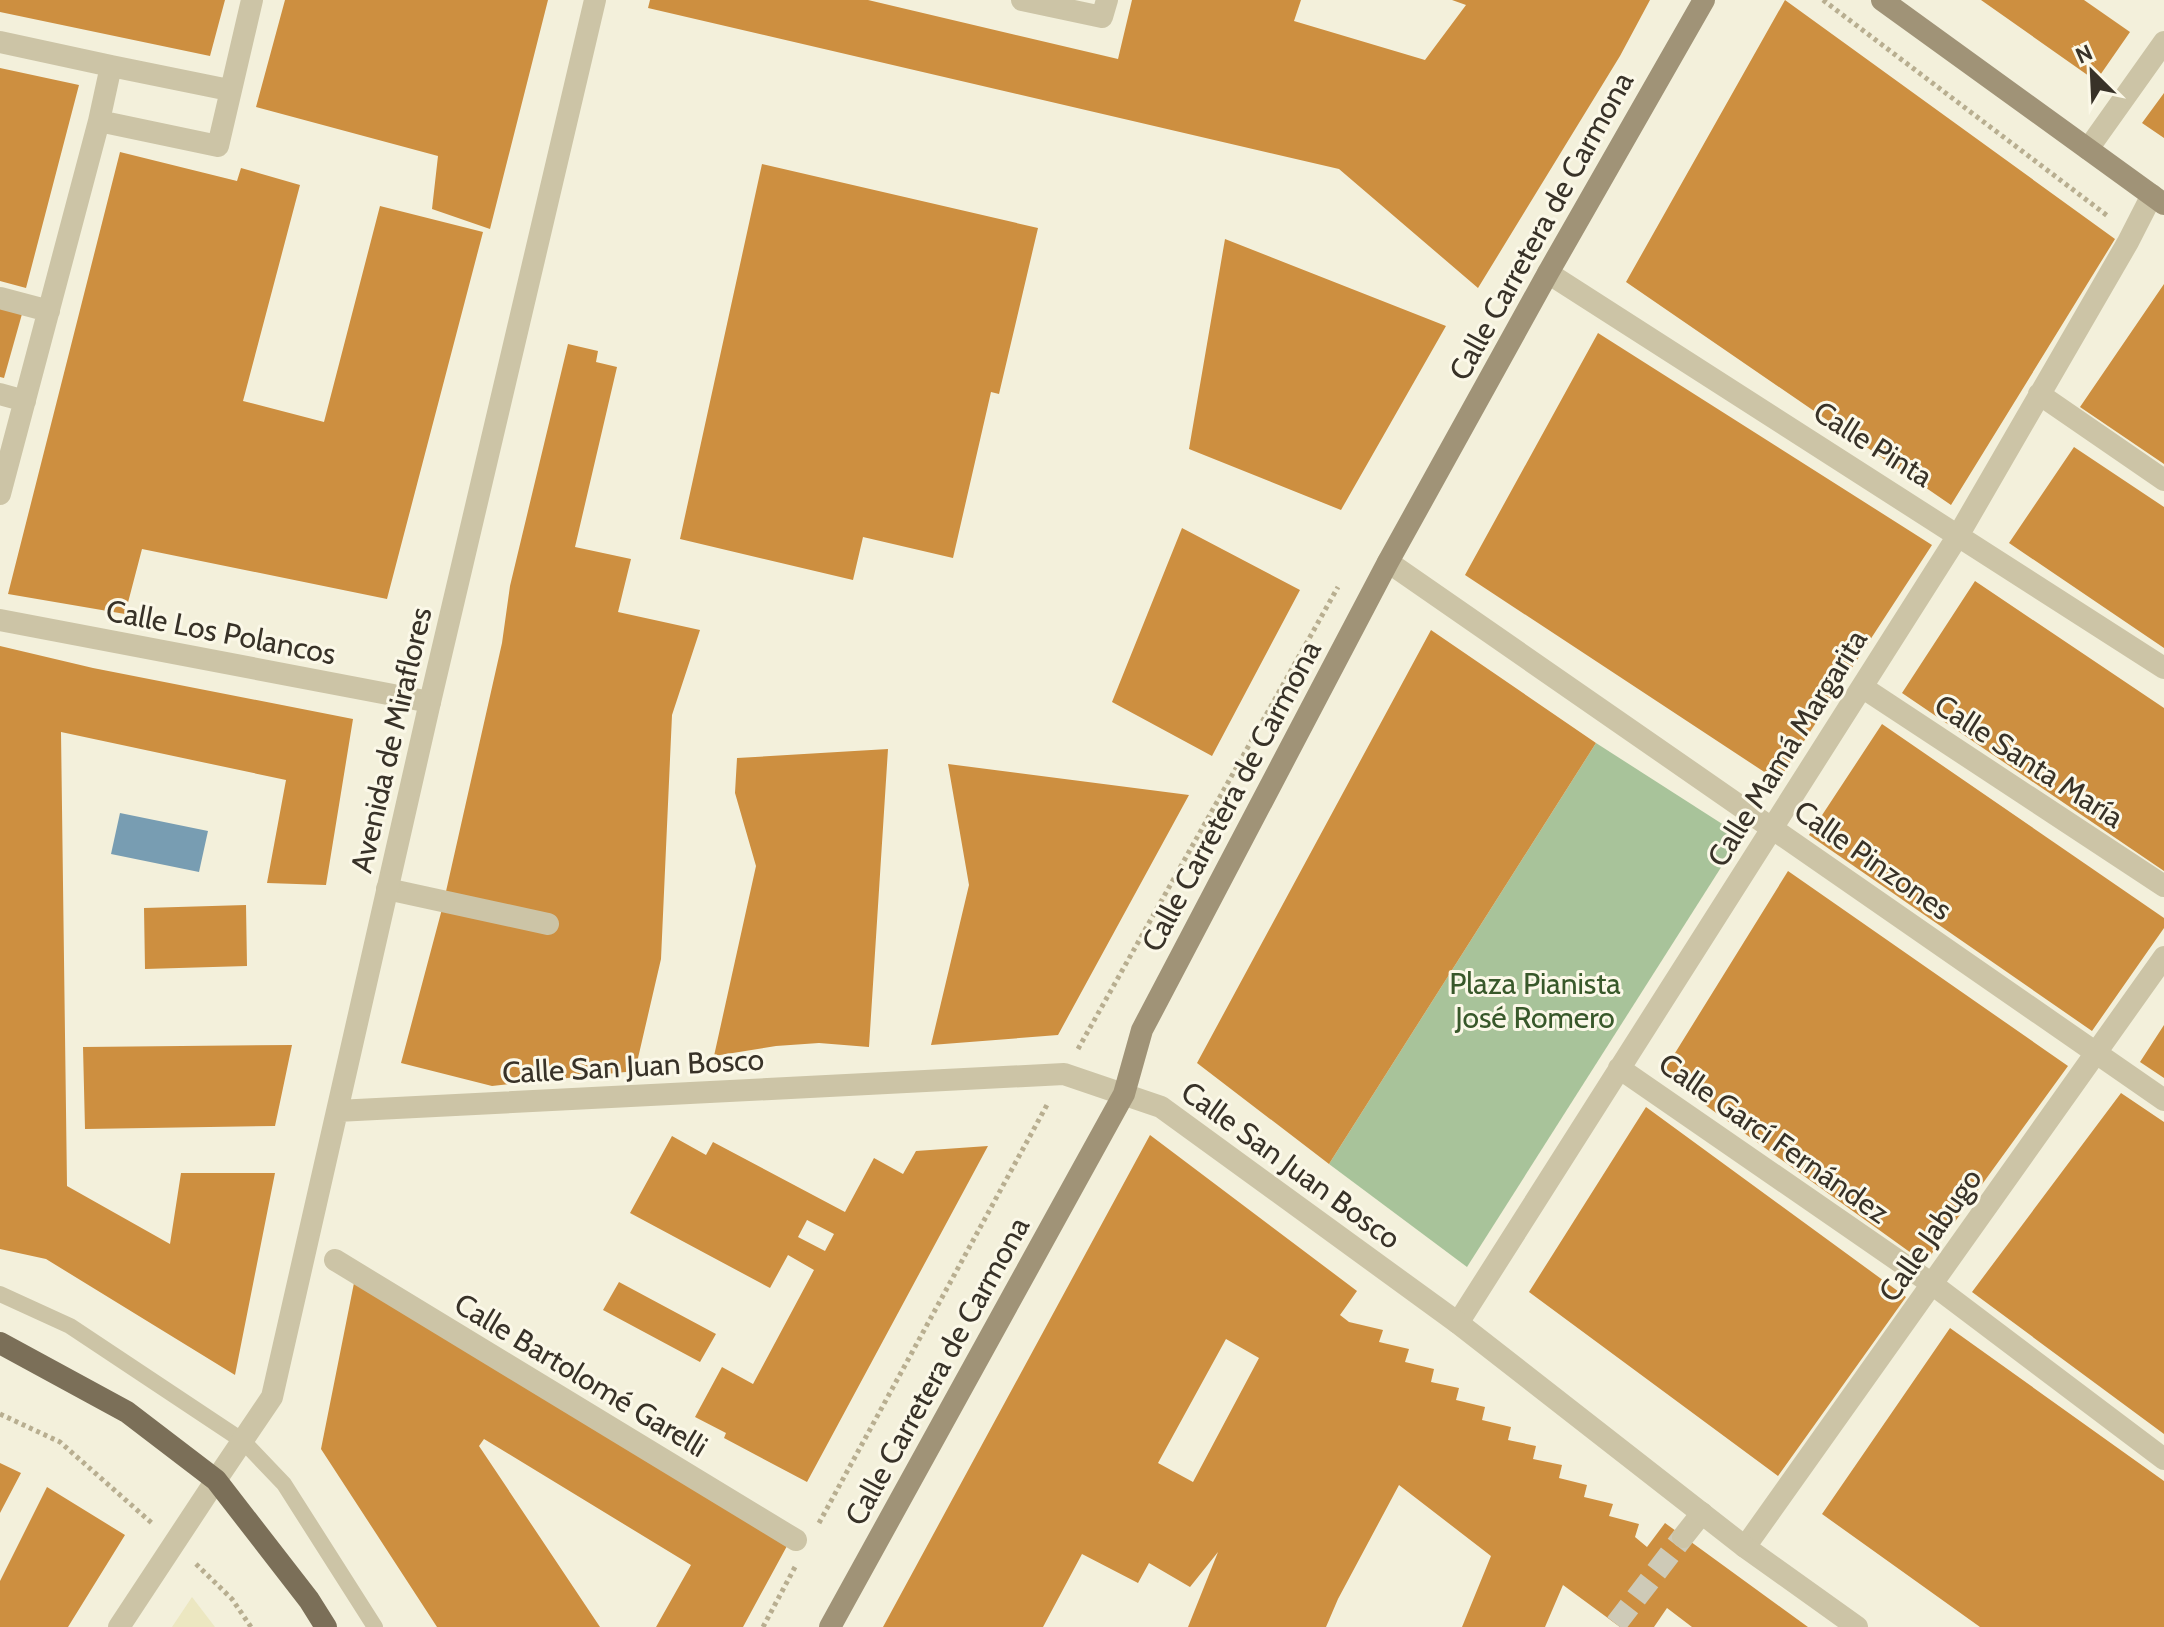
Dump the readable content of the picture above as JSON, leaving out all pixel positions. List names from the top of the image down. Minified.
{"streets":{"main road":["Calle Carretera de Carmona"],"street":["Calle Pinta","Calle Los Polancos","Avenida de Miraflores","Calle Mamá Margarita","Calle Santa María","Calle Pinzones","Calle San Juan Bosco","Calle Garcí Fernández","Calle Jabugo","Calle Bartolomé Garelli"]},"crossings":[["Calle Carretera de Carmona","Calle Pinta"],["Calle Carretera de Carmona","Calle Pinzones"],["Calle Carretera de Carmona","Calle San Juan Bosco"],["Calle Pinta","Calle Mamá Margarita"],["Calle Los Polancos","Avenida de Miraflores"],["Avenida de Miraflores","Calle San Juan Bosco"],["Calle Mamá Margarita","Calle Santa María"],["Calle Mamá Margarita","Calle Pinzones"],["Calle Mamá Margarita","Calle San Juan Bosco"],["Calle Mamá Margarita","Calle Garcí Fernández"],["Calle Pinzones","Calle Jabugo"],["Calle San Juan Bosco","Calle Jabugo"],["Calle Garcí Fernández","Calle Jabugo"]],"parks":["Plaza Pianista José Romero"],"north":"top left"}
